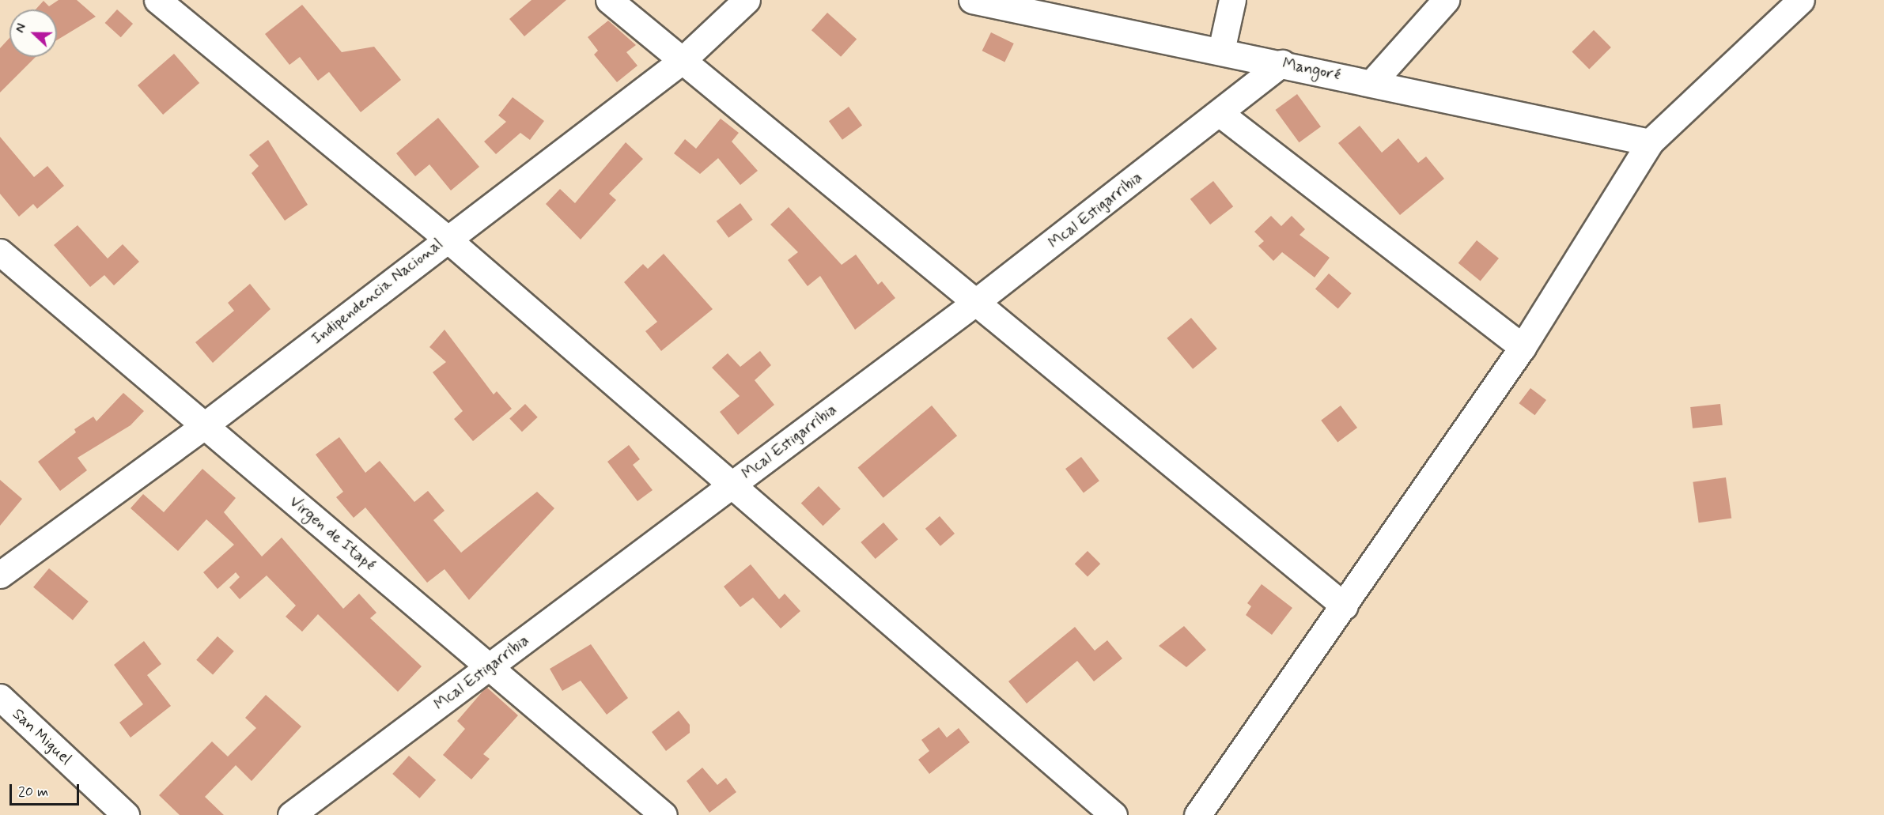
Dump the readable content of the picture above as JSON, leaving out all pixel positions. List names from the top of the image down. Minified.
{"streets":{"street":["Mangoré","Mcal Estigarribia","Indipendencia Nacional","Virgen de Itapé","San Miguel"]},"crossings":[["Mangoré","Mcal Estigarribia"],["Mcal Estigarribia","Virgen de Itapé"],["Indipendencia Nacional","Virgen de Itapé"]],"scale_bar":"20 m","north":"left"}
